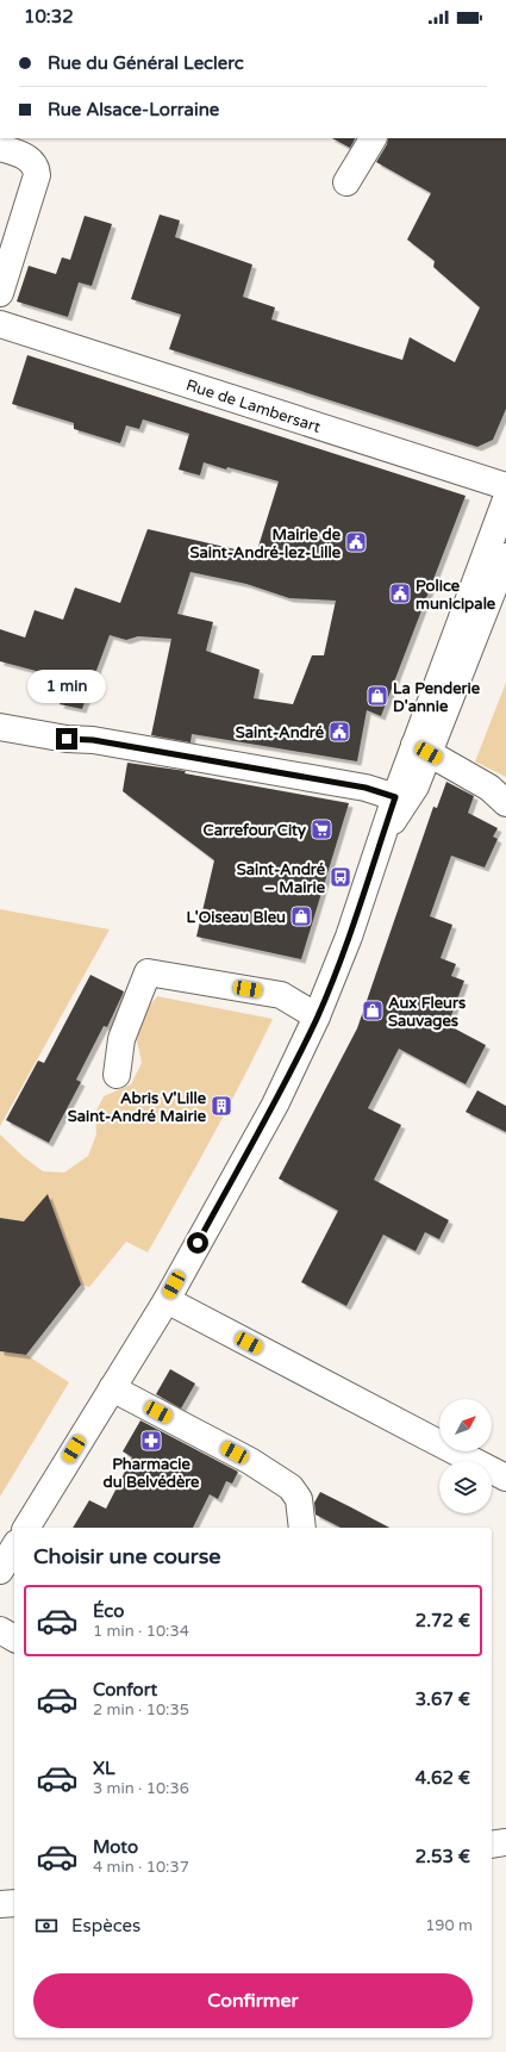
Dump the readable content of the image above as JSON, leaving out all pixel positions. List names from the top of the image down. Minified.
{"streets":{"main road":["Rue de Lambersart"]},"places":{"public building":["Mairie de Saint-André-lez-Lille","Police municipale","Saint-André"],"shop":["La Penderie D'annie","L'Oiseau Bleu","Aux Fleurs Sauvages"],"supermarket":["Carrefour City"],"bus stop":["Saint-André – Mairie"],"building":["Abris V'Lille Saint-André Mairie"],"pharmacy":["Pharmacie du Belvédère"]},"north":"top right","page":{"status":"10:32","banner":["Rue du Général Leclerc","Rue Alsace-Lorraine"],"bubble":"1 min","heading":"Choisir une course","list":[{"name":"Éco","note":"1 min · 10:34","value":"2.72 €"},{"name":"Confort","note":"2 min · 10:35","value":"3.67 €"},{"name":"XL","note":"3 min · 10:36","value":"4.62 €"},{"name":"Moto","note":"4 min · 10:37","value":"2.53 €"}],"pay":["Espèces","190 m"],"buttons":"Confirmer"}}
